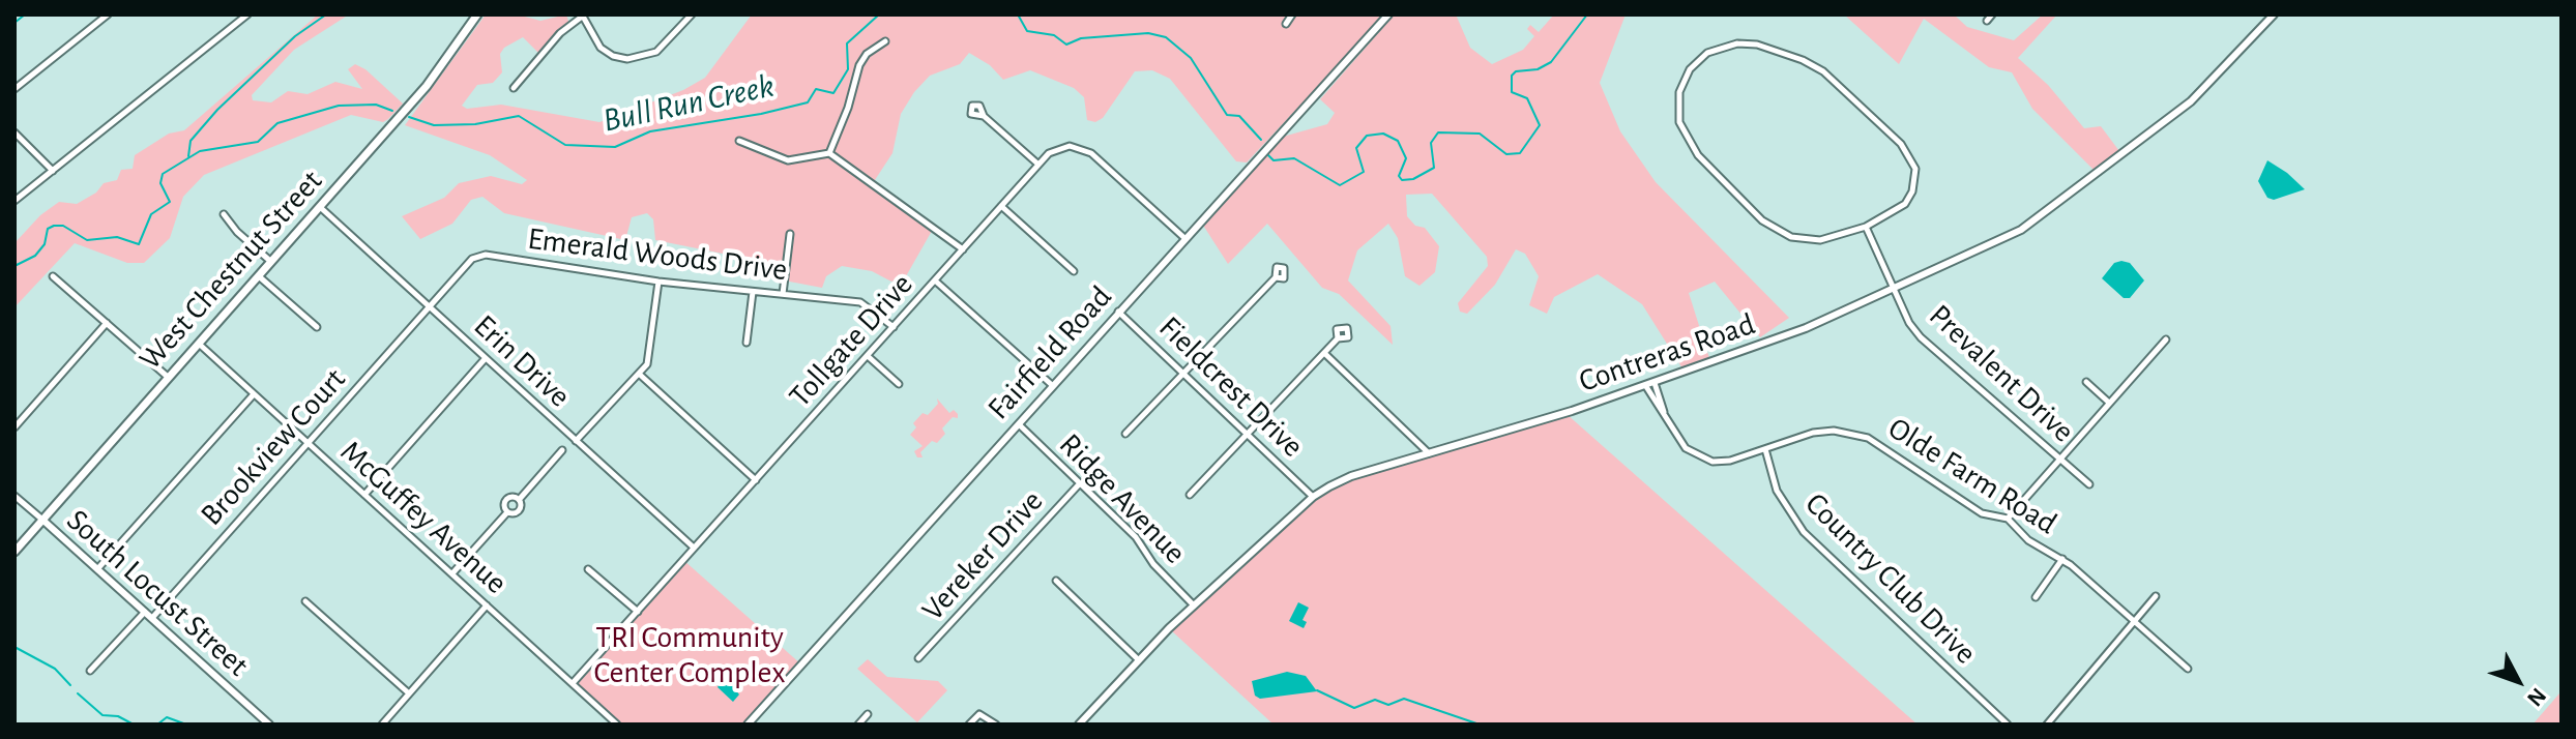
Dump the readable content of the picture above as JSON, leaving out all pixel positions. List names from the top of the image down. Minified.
{"streets":{"main road":["West Chestnut Street"],"street":["Emerald Woods Drive","Tollgate Drive","Fairfield Road","Contreras Road","Erin Drive","Prevalent Drive","Fieldcrest Drive","Brookview Court","Olde Farm Road","Ridge Avenue","McGuffey Avenue","Vereker Drive","Country Club Drive","South Locust Street"]},"crossings":[["Emerald Woods Drive","Tollgate Drive"],["Emerald Woods Drive","Erin Drive"],["Emerald Woods Drive","Brookview Court"],["West Chestnut Street","Erin Drive"],["West Chestnut Street","McGuffey Avenue"],["West Chestnut Street","South Locust Street"],["Tollgate Drive","Fairfield Road"],["Tollgate Drive","Erin Drive"],["Tollgate Drive","McGuffey Avenue"],["Fairfield Road","Fieldcrest Drive"],["Fairfield Road","Ridge Avenue"],["Contreras Road","Prevalent Drive"],["Contreras Road","Fieldcrest Drive"],["Contreras Road","Olde Farm Road"],["Contreras Road","Ridge Avenue"],["Erin Drive","Brookview Court"],["Brookview Court","McGuffey Avenue"],["Brookview Court","South Locust Street"],["Olde Farm Road","Country Club Drive"],["Ridge Avenue","Vereker Drive"]],"water":["Bull Run Creek"],"parks":["TRI Community Center Complex"],"north":"bottom right"}
